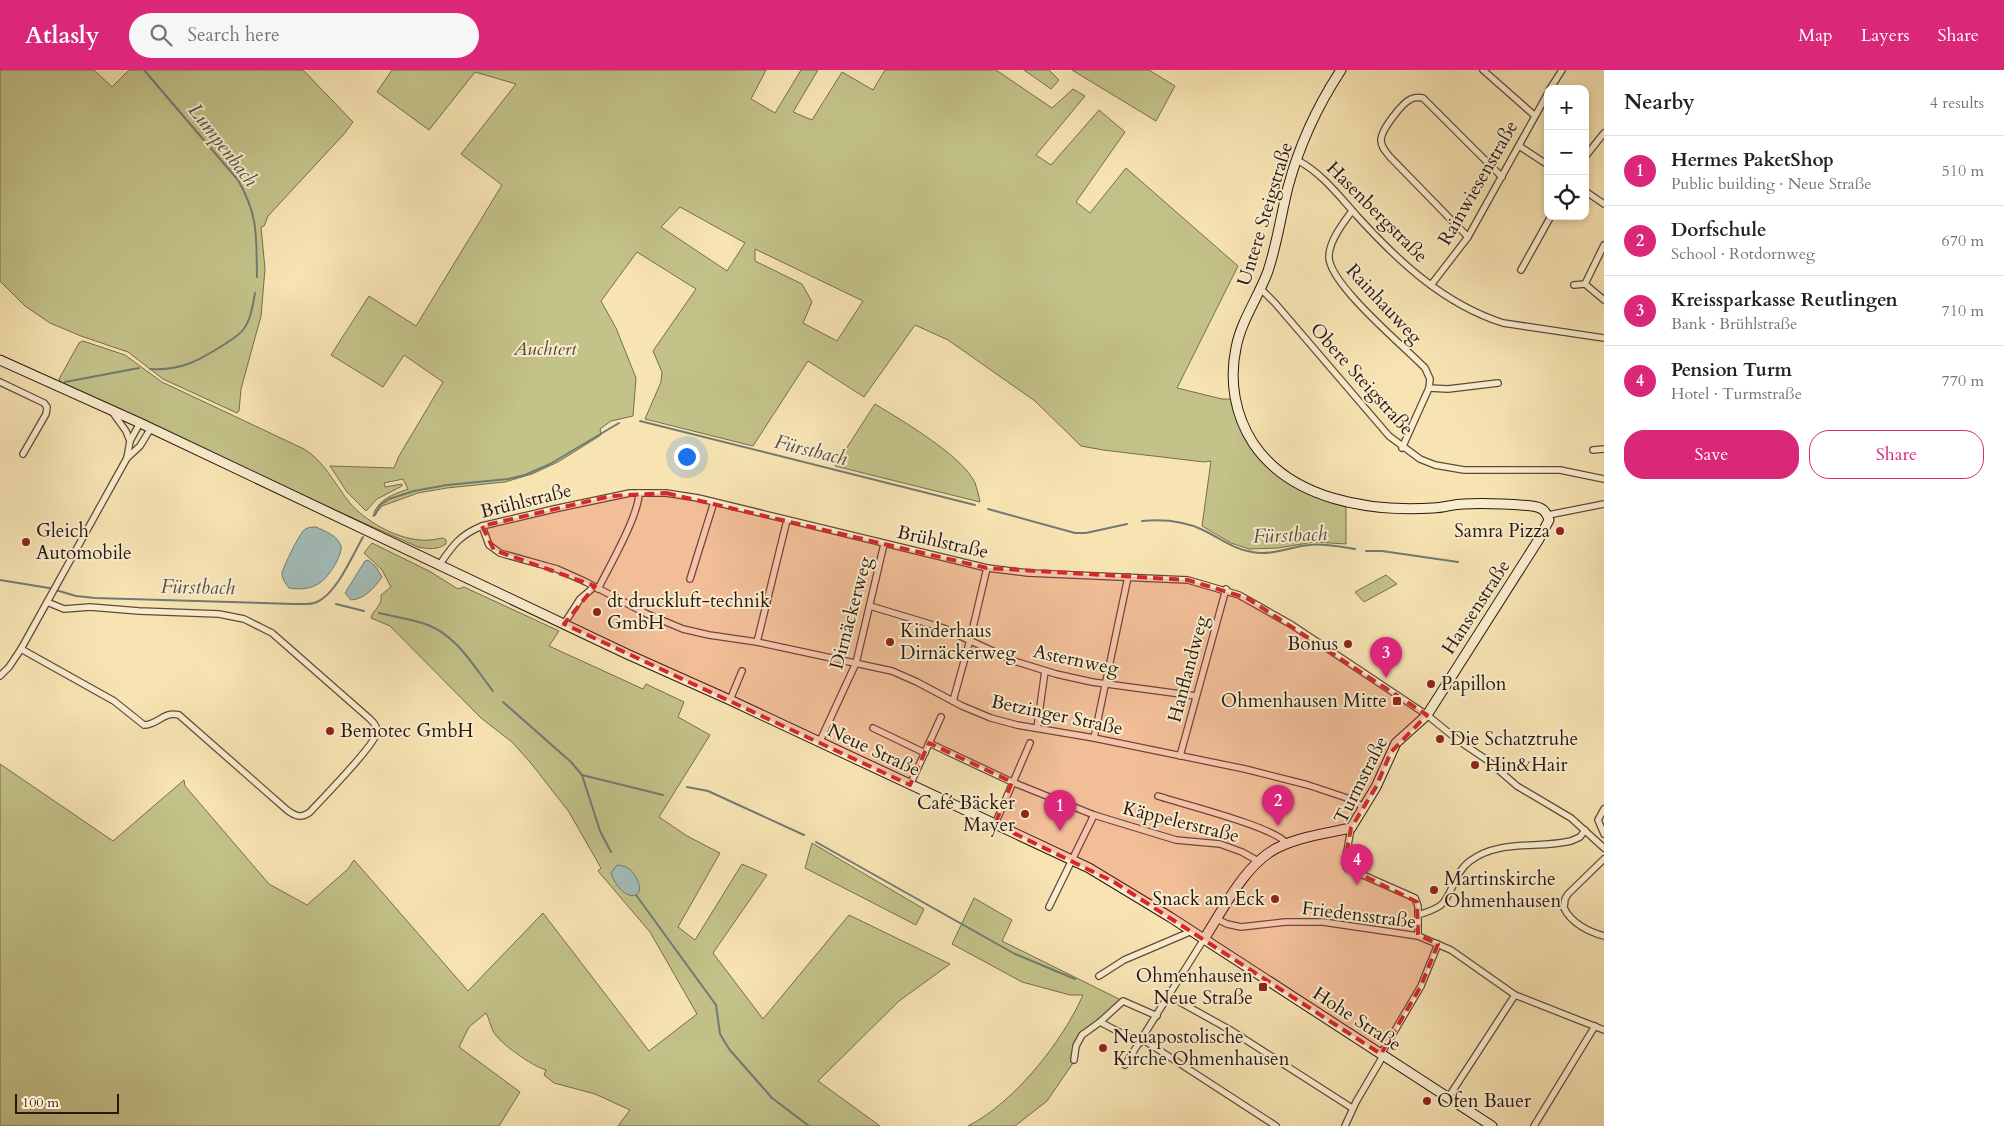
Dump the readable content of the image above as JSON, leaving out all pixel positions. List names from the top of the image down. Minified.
{"streets":{"main road":["Untere Steigstraße","Hansenstraße","Neue Straße","Turmstraße","Hohe Straße"],"street":["Rainwiesenstraße","Hasenbergstraße","Rainhauweg","Obere Steigstraße","Brühlstraße","Dirnäckerweg","Asternweg","Hanflandweg","Betzinger Straße","Käppelerstraße","Friedensstraße"]},"crossings":[["Rainwiesenstraße","Hasenbergstraße"],["Hasenbergstraße","Untere Steigstraße"],["Hasenbergstraße","Rainhauweg"],["Untere Steigstraße","Obere Steigstraße"],["Untere Steigstraße","Hansenstraße"],["Brühlstraße","Hansenstraße"],["Brühlstraße","Dirnäckerweg"],["Brühlstraße","Hanflandweg"],["Brühlstraße","Betzinger Straße"],["Brühlstraße","Neue Straße"],["Brühlstraße","Turmstraße"],["Hansenstraße","Turmstraße"],["Dirnäckerweg","Asternweg"],["Dirnäckerweg","Betzinger Straße"],["Dirnäckerweg","Neue Straße"],["Asternweg","Hanflandweg"],["Hanflandweg","Betzinger Straße"],["Betzinger Straße","Turmstraße"],["Neue Straße","Hohe Straße"]],"water":["Lumpenbach","Fürstbach"],"parks":["Auchtert"],"places":{"other":["Samra Pizza","Gleich Automobile","dt druckluft-technik GmbH","Kinderhaus Dirnäckerweg","Bonus","Papillon","Bemotec GmbH","Die Schatztruhe","Hin&Hair","Café Bäcker Mayer","Martinskirche Ohmenhausen","Snack am Eck","Neuapostolische Kirche Ohmenhausen","Ofen Bauer"],"transit":["Ohmenhausen Mitte","Ohmenhausen Neue Straße"]},"scale_bar":"100 m","page":{"header":"Atlasly","search":"Search here","nav":["Map","Layers","Share"],"heading":["Nearby","4 results"],"map_buttons":["+","−"],"list":[{"mark":"1","name":"Hermes PaketShop","note":"Public building · Neue Straße","value":"510 m"},{"mark":"2","name":"Dorfschule","note":"School · Rotdornweg","value":"670 m"},{"mark":"3","name":"Kreissparkasse Reutlingen","note":"Bank · Brühlstraße","value":"710 m"},{"mark":"4","name":"Pension Turm","note":"Hotel · Turmstraße","value":"770 m"}],"buttons":["Save","Share"],"pins":["3","2","1","4"],"scale":"100 m"}}
